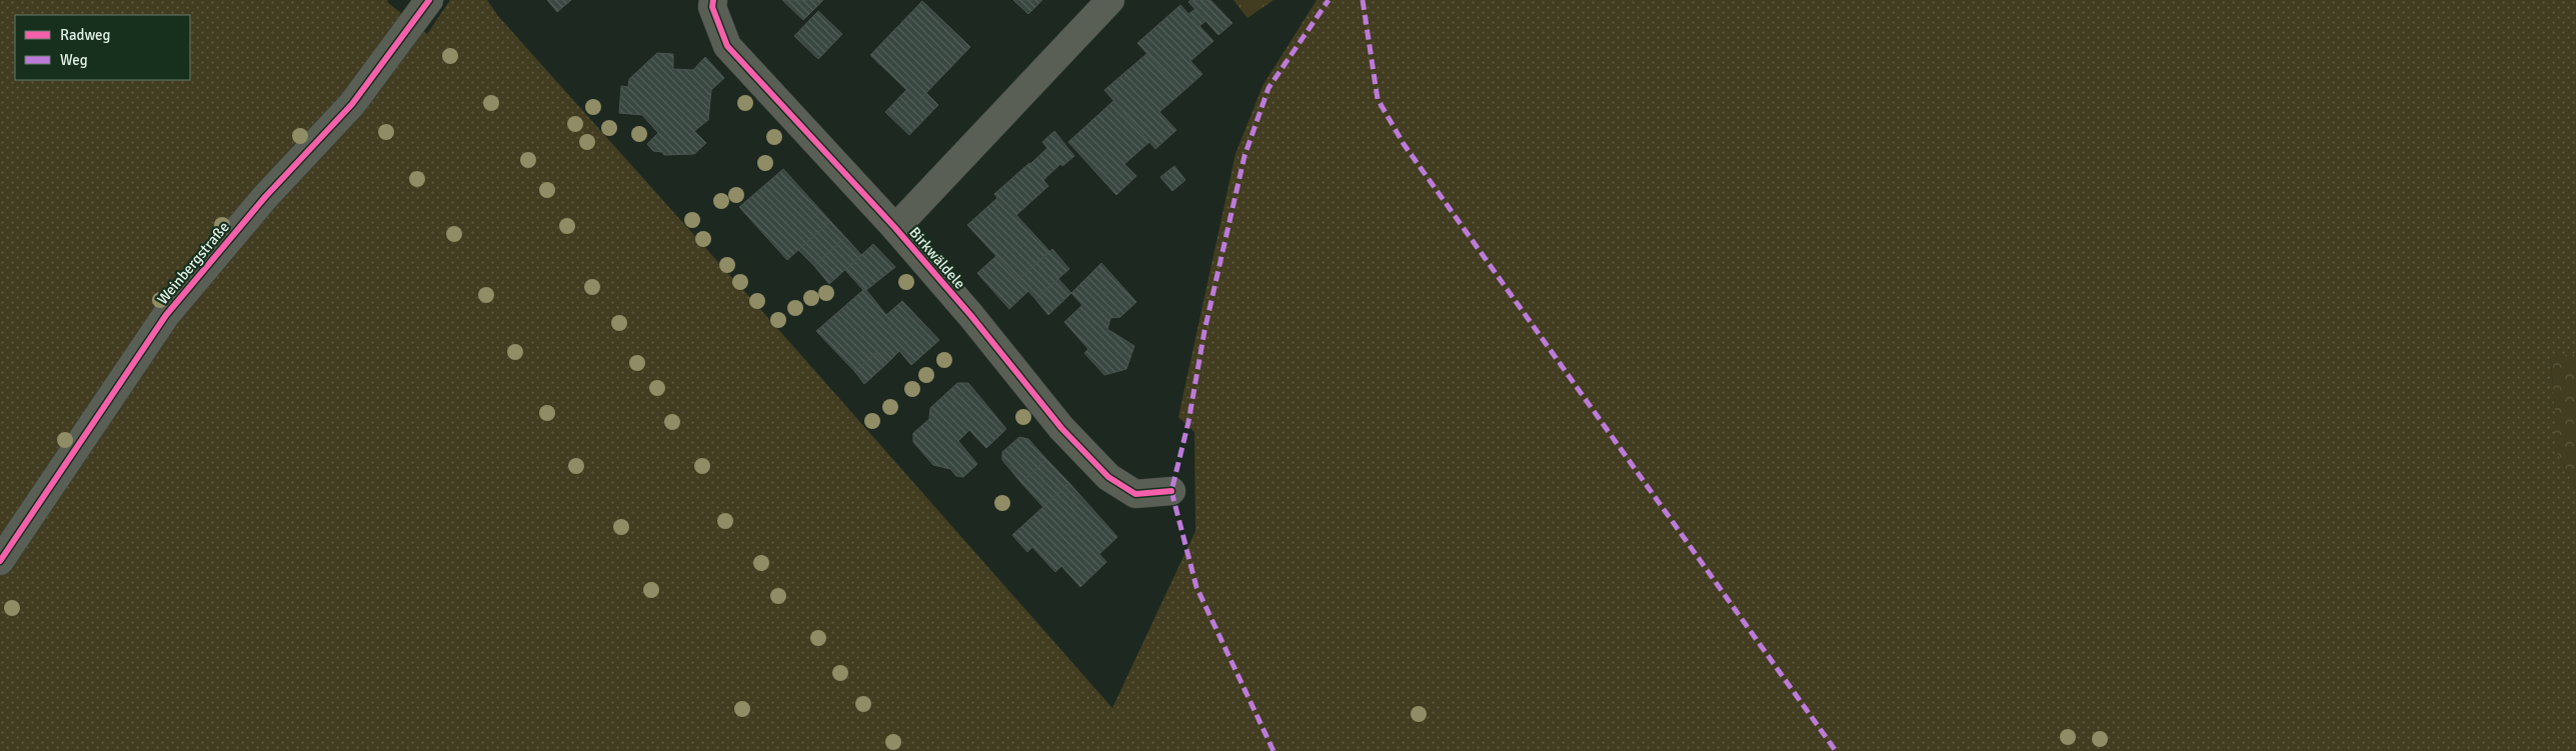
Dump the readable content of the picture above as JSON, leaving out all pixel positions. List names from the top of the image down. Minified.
{"streets":{"street":["Birkwäldele","Weinbergstraße"]},"legend":["Radweg","Weg"]}
